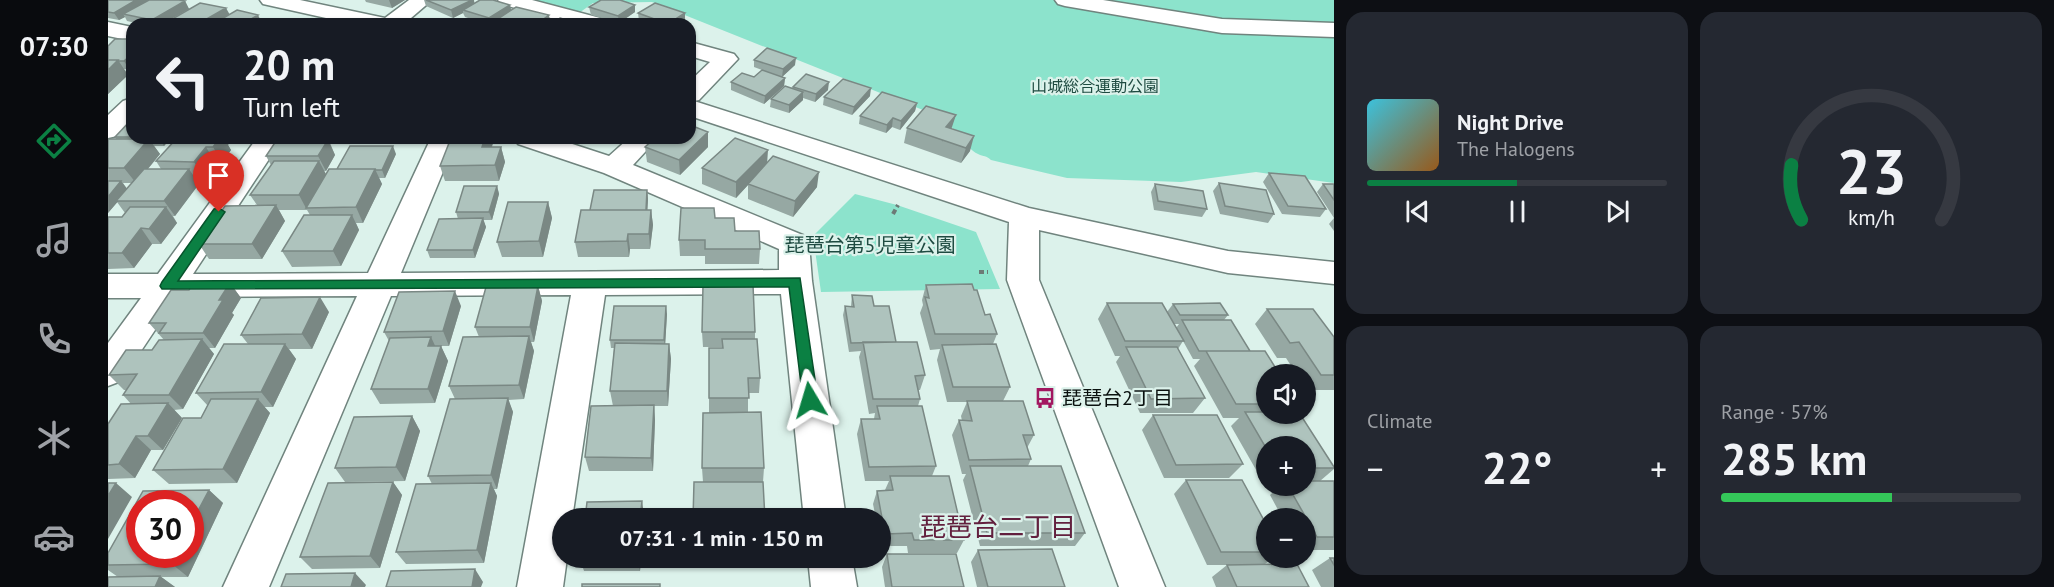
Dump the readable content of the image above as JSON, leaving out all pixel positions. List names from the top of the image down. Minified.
{"districts":["琵琶台二丁目"],"parks":["山城総合運動公園","琵琶台第5児童公園"],"places":{"bus stop":["琵琶台2丁目"]},"page":{"tabs":"07:30","turn":["20 m","Turn left"],"song":["Night Drive","The Halogens"],"tile":["Climate",["Range · 57%","285 km"]],"map_buttons":["+","−"],"heat":["−","22°","+"],"limit":"30","trip":"07:31 · 1 min · 150 m","gauge":["23","km/h"]}}
